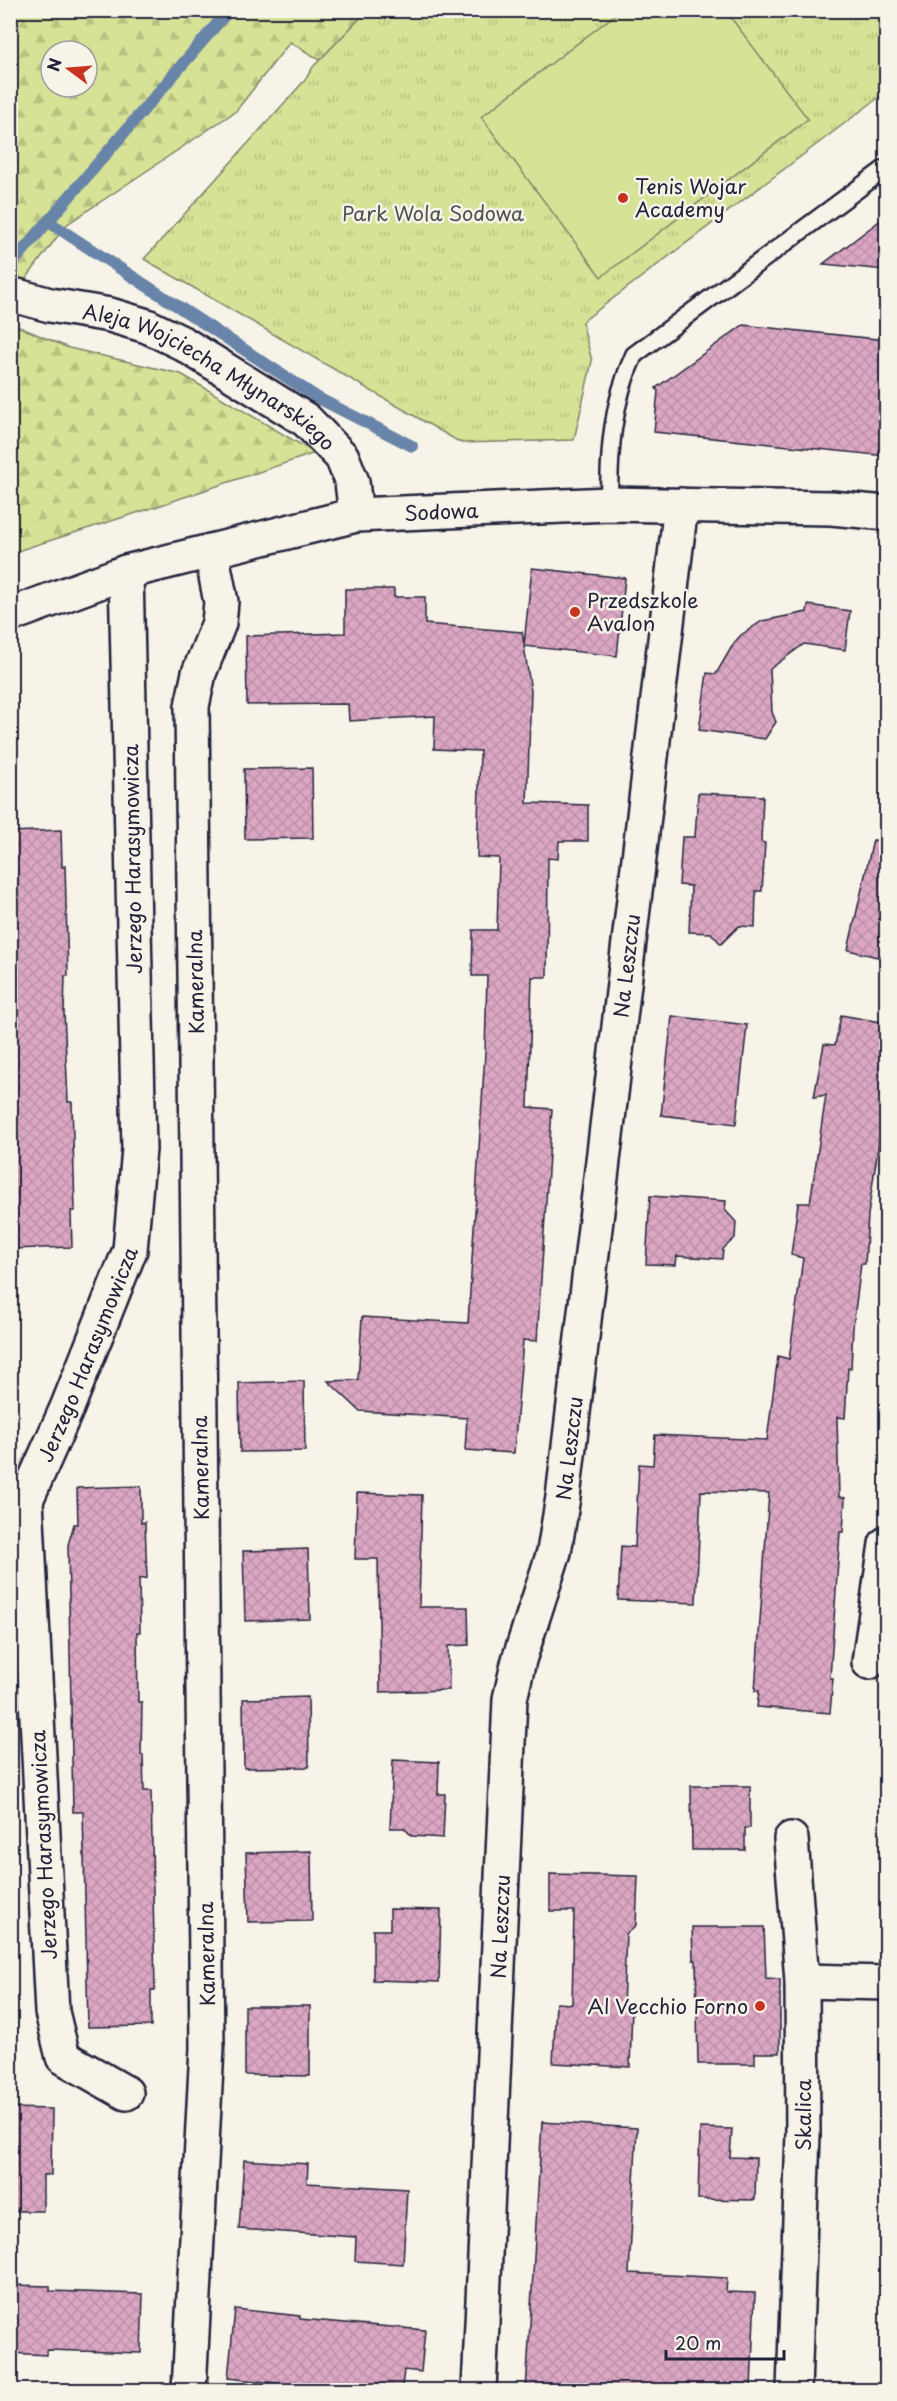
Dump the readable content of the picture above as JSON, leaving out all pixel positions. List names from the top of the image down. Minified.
{"streets":{"street":["Aleja Wojciecha Młynarskiego","Sodowa","Jerzego Harasymowicza","Na Leszczu","Kameralna","Skalica"]},"crossings":[["Aleja Wojciecha Młynarskiego","Sodowa"],["Sodowa","Jerzego Harasymowicza"],["Sodowa","Na Leszczu"],["Sodowa","Kameralna"]],"parks":["Park Wola Sodowa"],"places":["Tenis Wojar Academy","Przedszkole Avalon","Al Vecchio Forno"],"scale_bar":"20 m","north":"left"}
